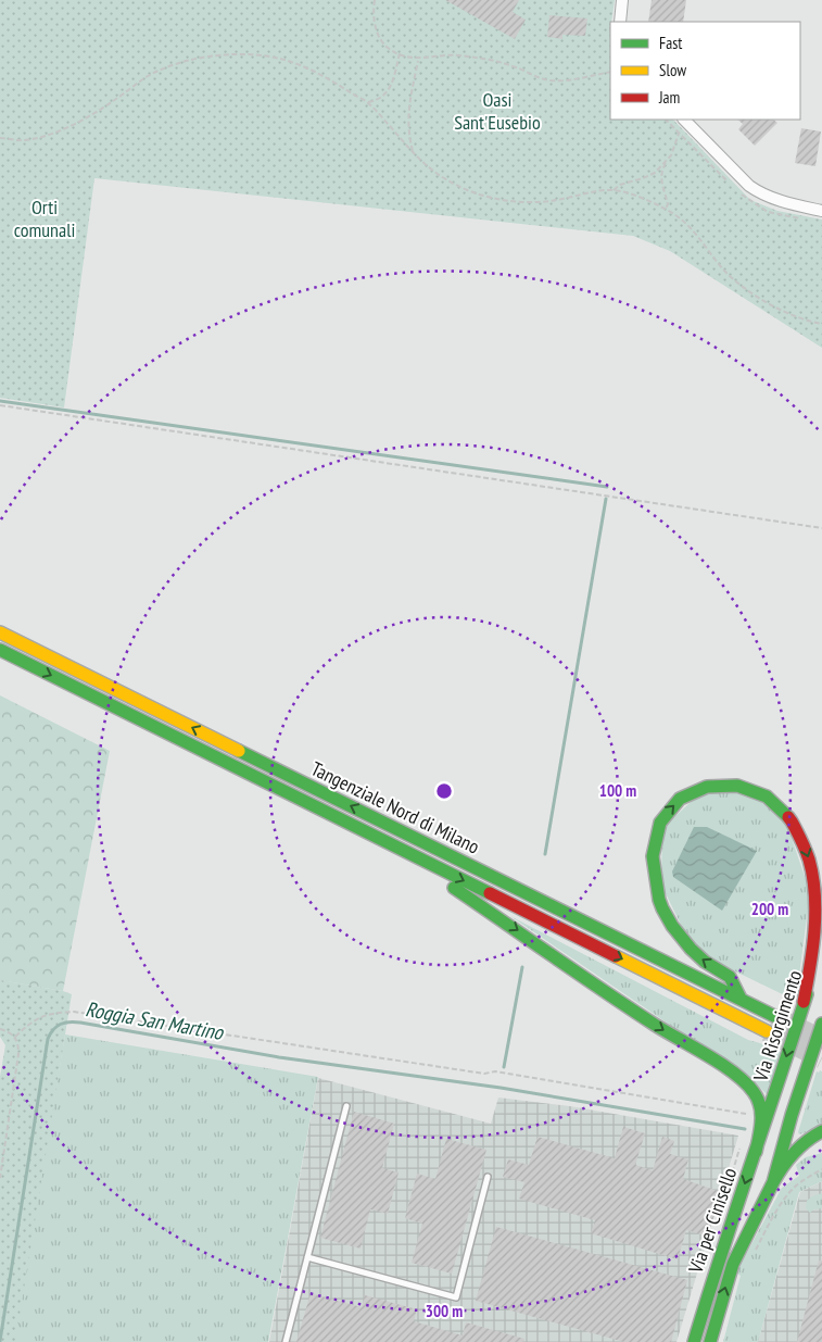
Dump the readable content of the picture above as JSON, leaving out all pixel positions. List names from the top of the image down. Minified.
{"streets":{"main road":["Tangenziale Nord di Milano","Via Risorgimento","Via per Cinisello"]},"crossings":[["Via Risorgimento","Via per Cinisello"]],"one_way":["Via Risorgimento"],"water":["Roggia San Martino"],"parks":["Oasi Sant'Eusebio","Orti comunali"],"legend":["Fast","Slow","Jam"],"rings":["100 m","200 m","300 m"]}
